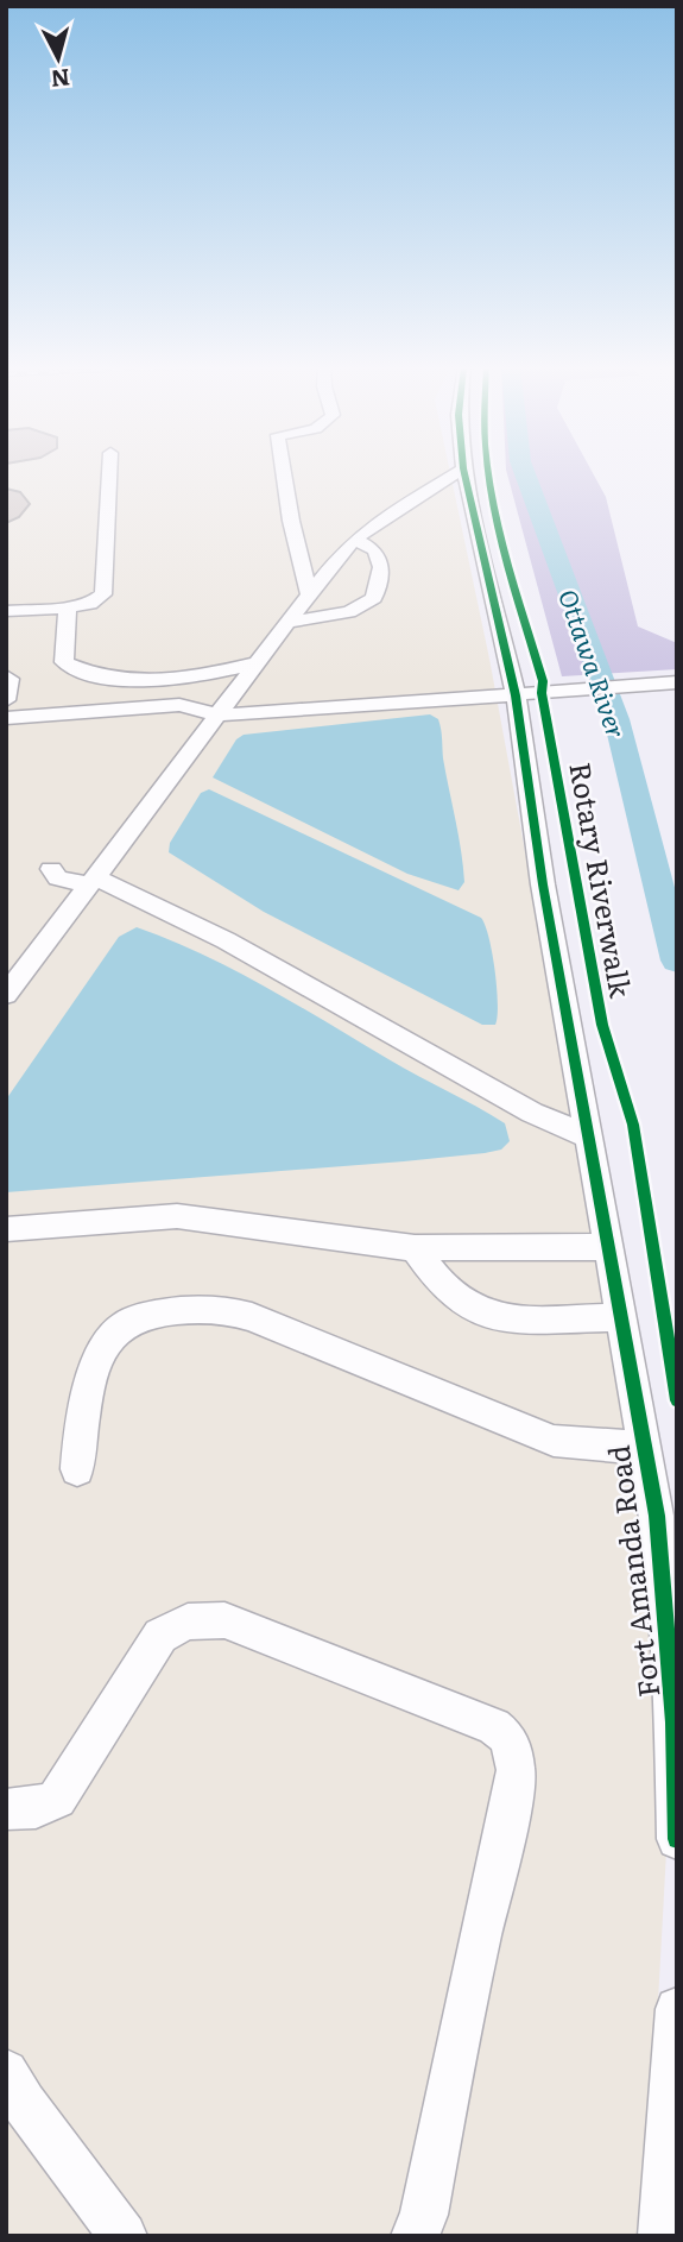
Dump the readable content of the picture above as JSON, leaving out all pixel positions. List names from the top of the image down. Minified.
{"streets":{"street":["Fort Amanda Road"],"cycle path":["Rotary Riverwalk"]},"water":["Ottawa River"],"north":"bottom"}
